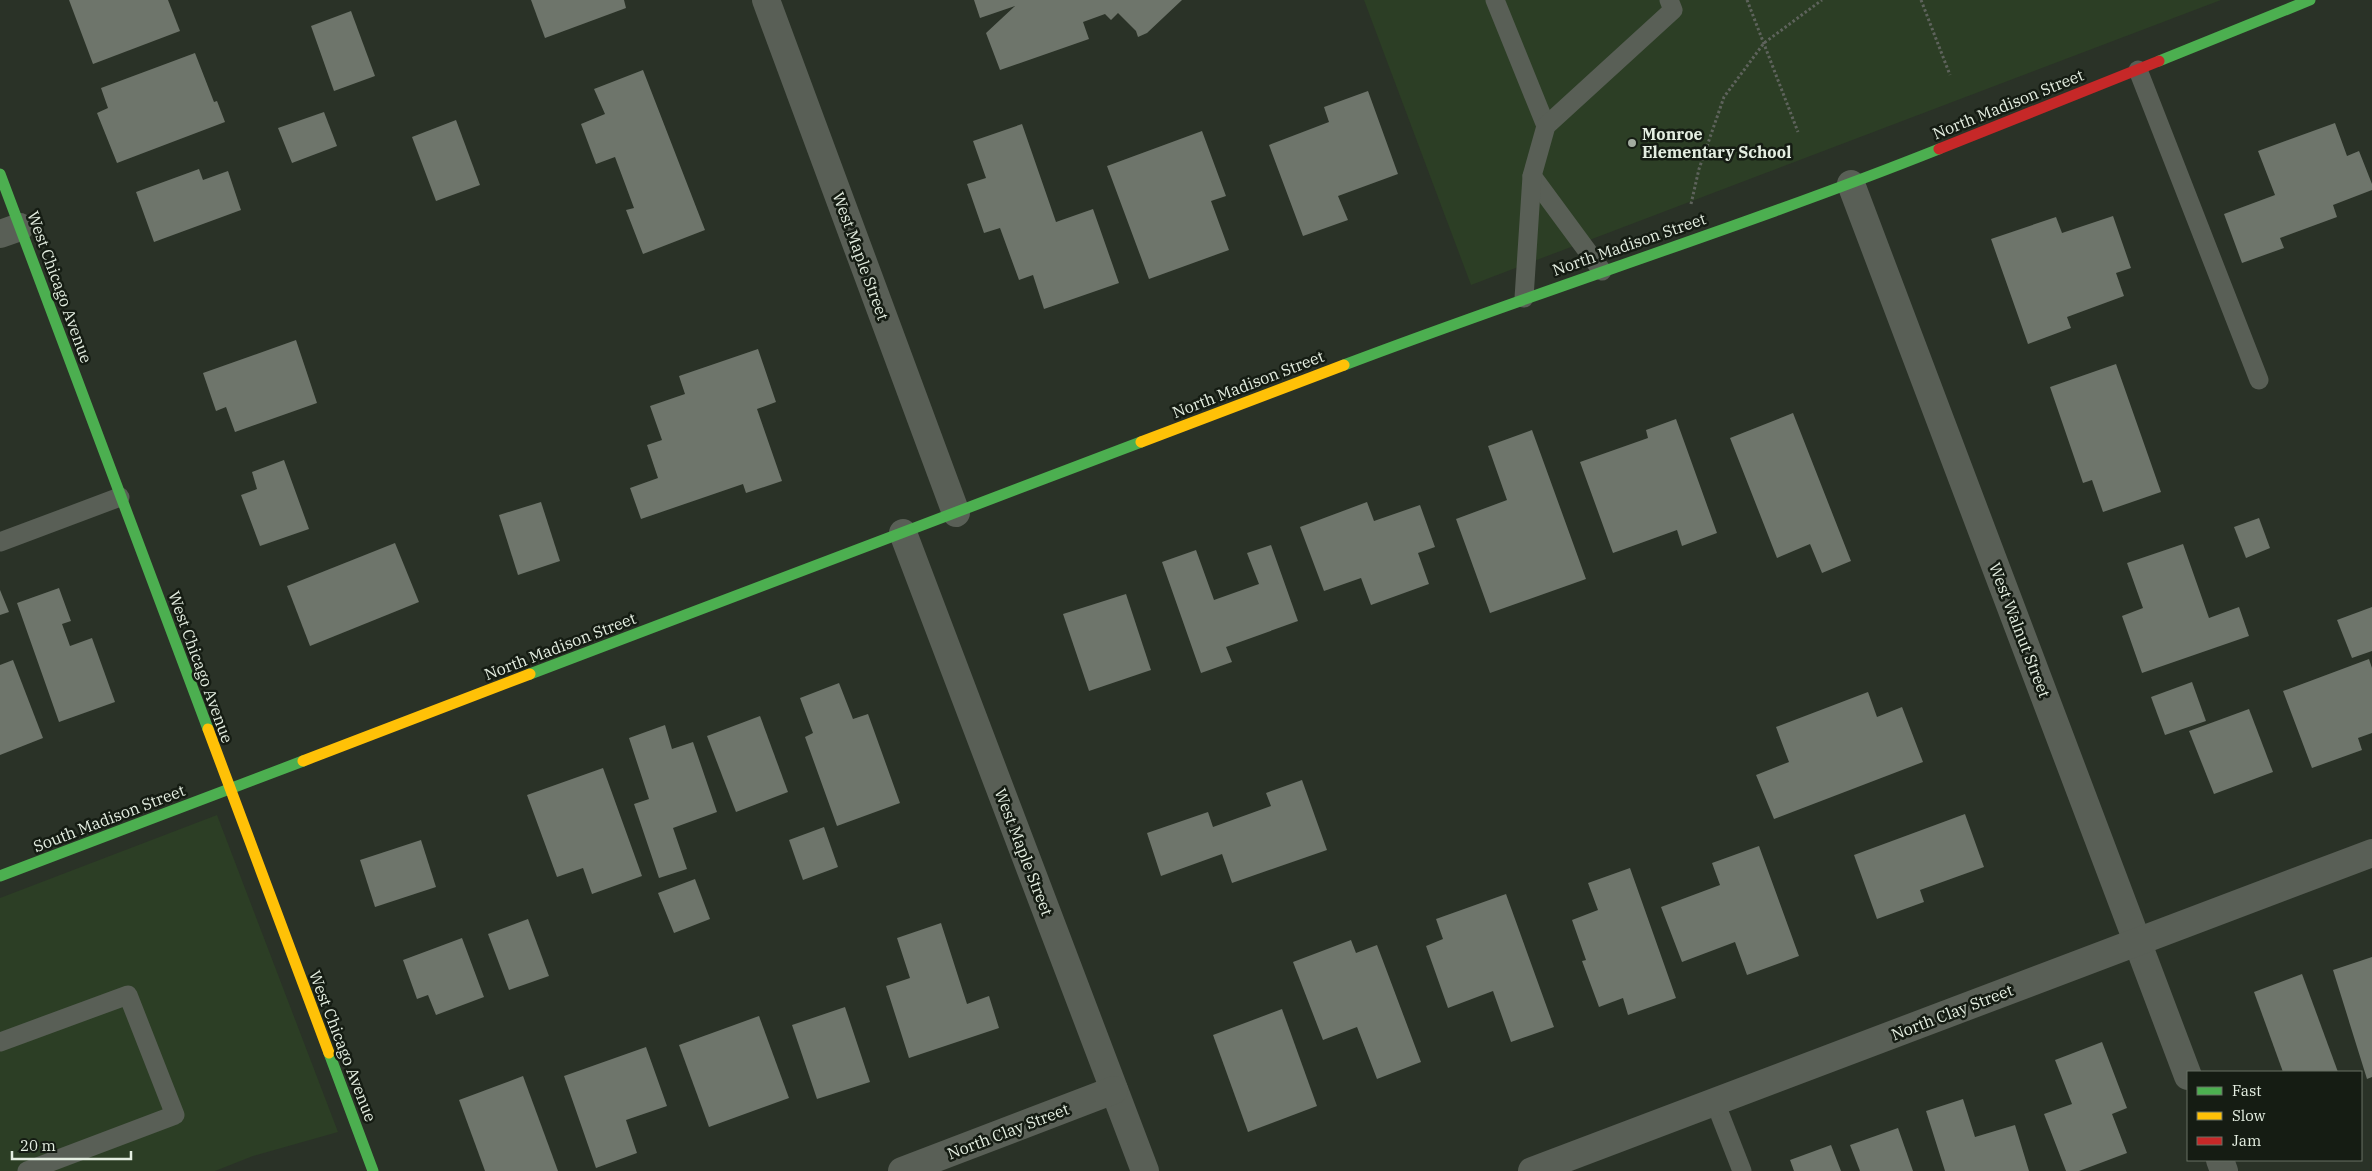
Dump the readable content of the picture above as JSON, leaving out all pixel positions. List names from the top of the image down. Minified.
{"streets":{"street":["North Madison Street","West Maple Street","West Chicago Avenue","West Walnut Street","South Madison Street","North Clay Street"]},"crossings":[["North Madison Street","West Maple Street"],["North Madison Street","West Chicago Avenue"],["North Madison Street","West Walnut Street"],["North Madison Street","South Madison Street"],["West Maple Street","North Clay Street"],["West Chicago Avenue","South Madison Street"],["West Walnut Street","North Clay Street"]],"places":["Monroe Elementary School"],"legend":["Fast","Slow","Jam"],"scale_bar":"20 m"}
